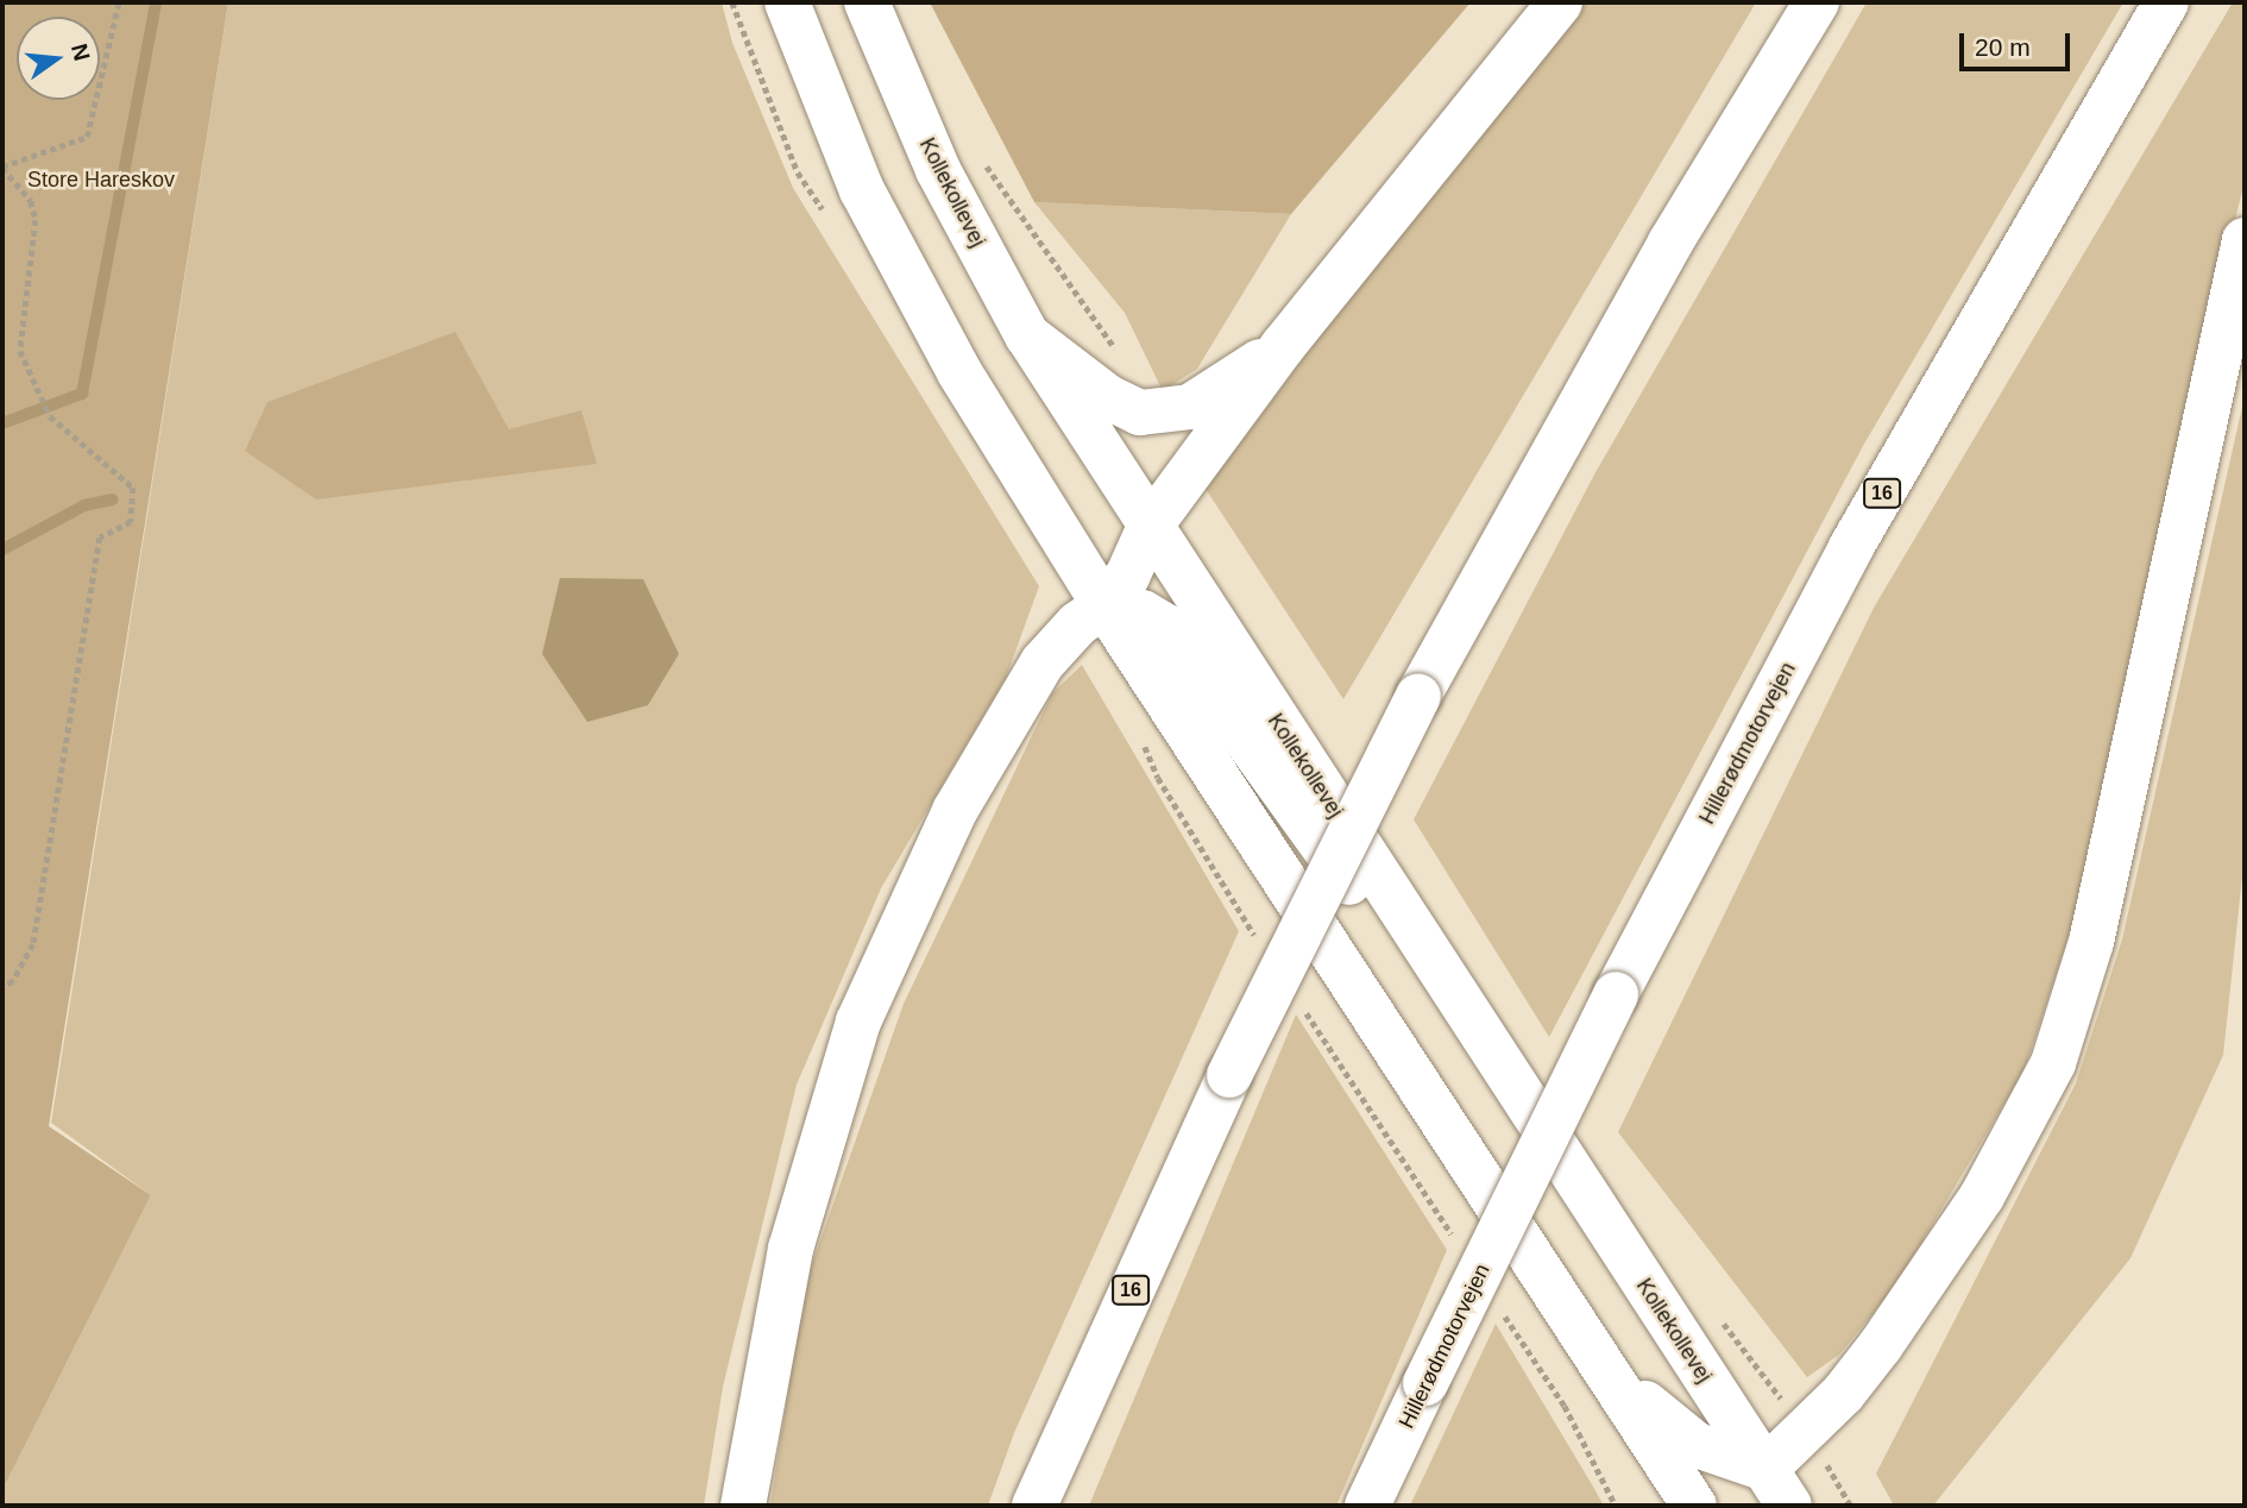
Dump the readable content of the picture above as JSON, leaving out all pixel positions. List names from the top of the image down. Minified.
{"streets":{"main road":["Kollekollevej","16","Hillerødmotorvejen"]},"parks":["Store Hareskov"],"scale_bar":"20 m","north":"right"}
